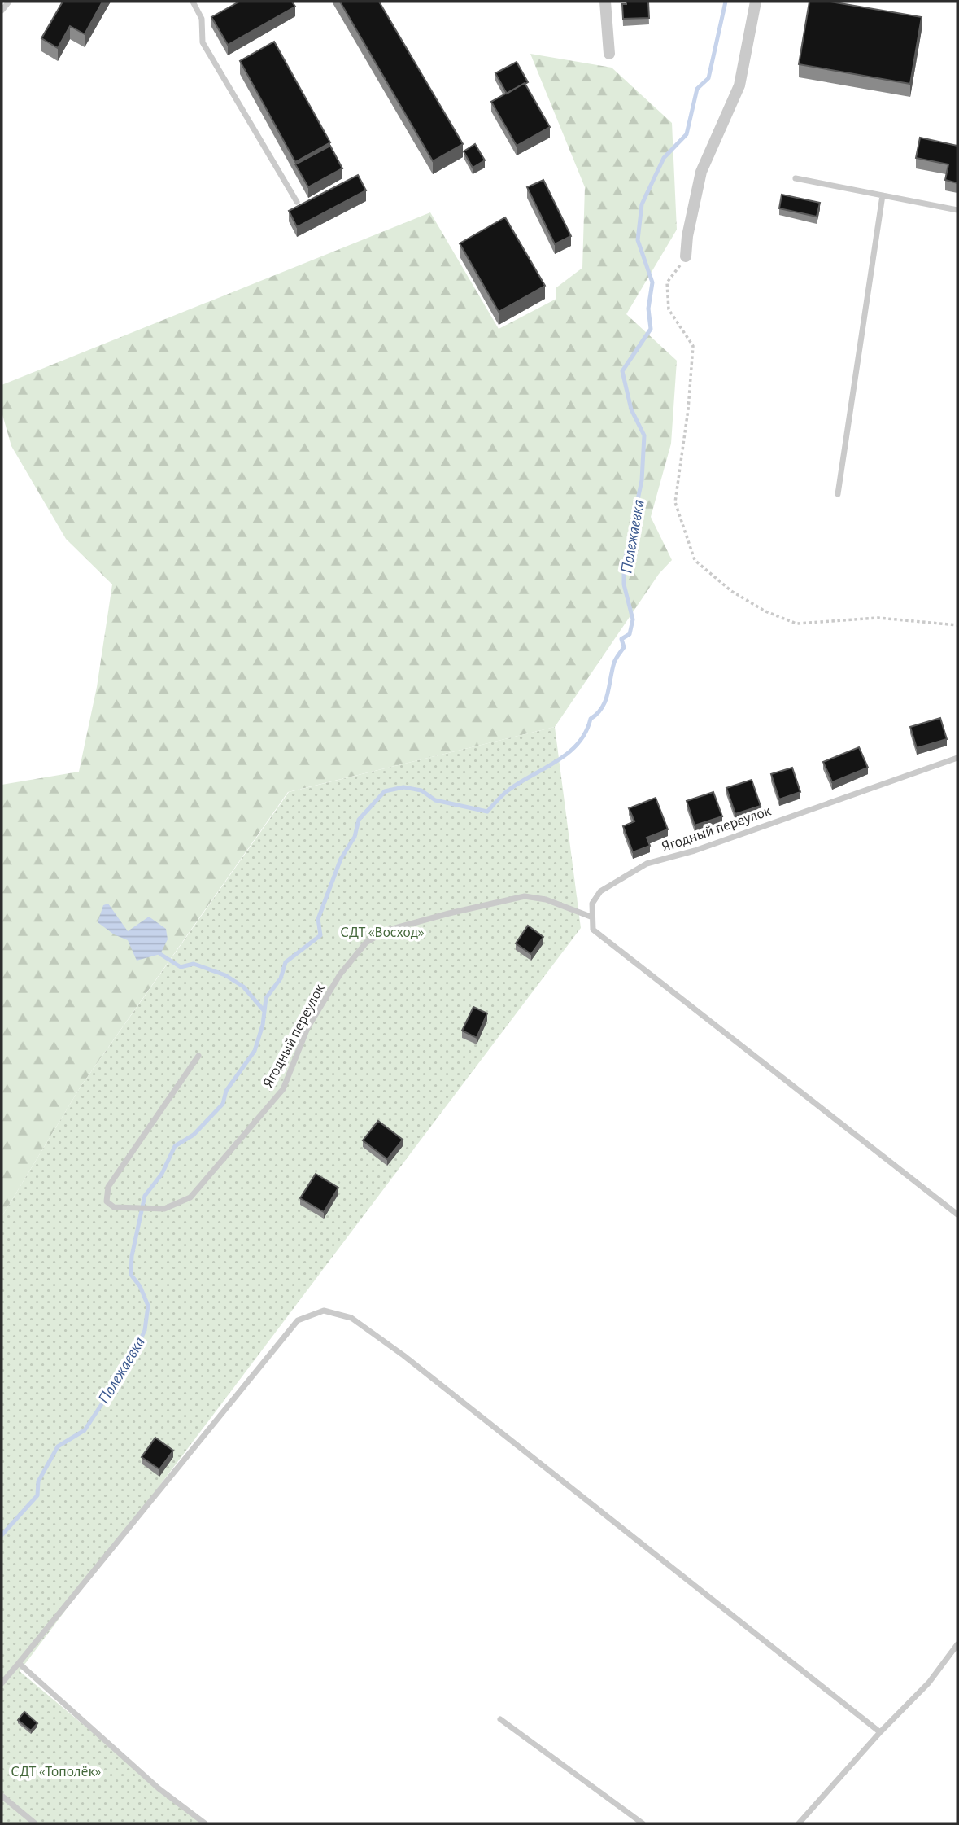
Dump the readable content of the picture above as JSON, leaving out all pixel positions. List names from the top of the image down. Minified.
{"streets":{"lane":["Ягодный переулок"]},"water":["Полежаевка"],"parks":["СДТ «Восход»","СДТ «Тополёк»"]}
